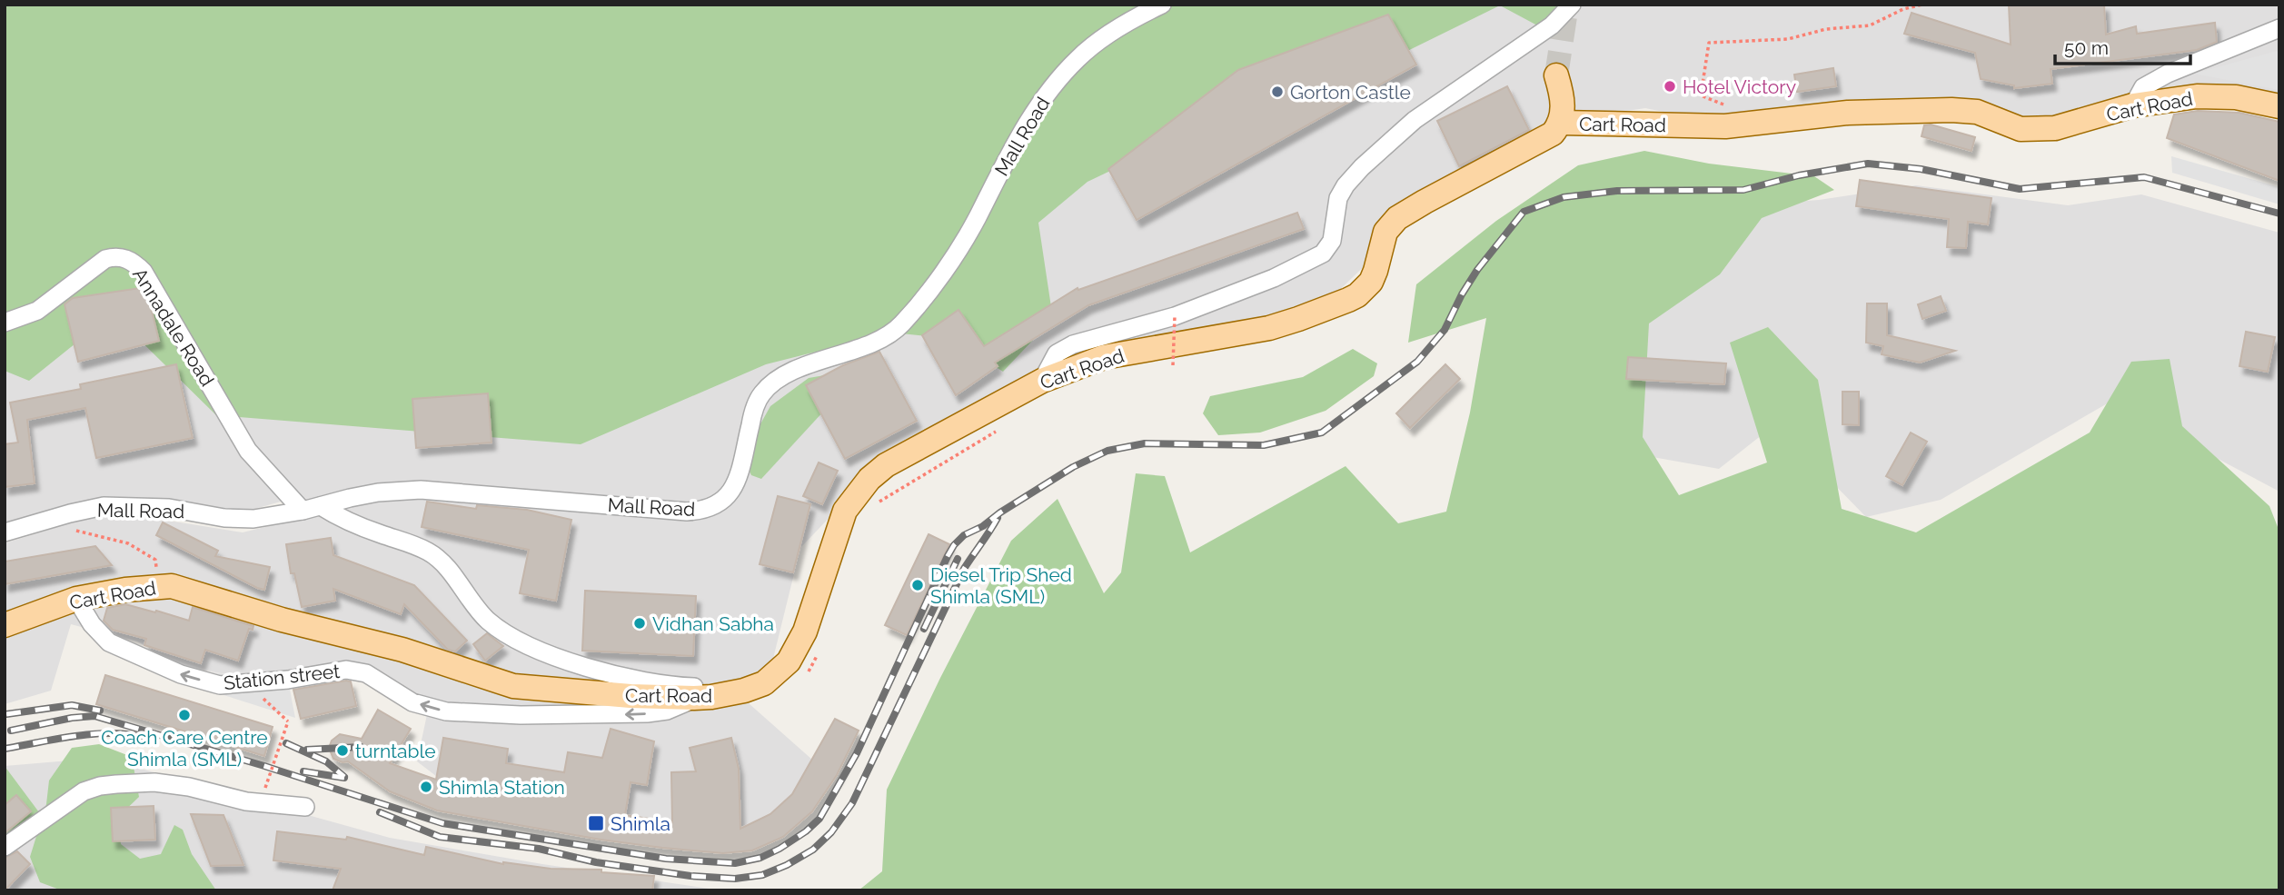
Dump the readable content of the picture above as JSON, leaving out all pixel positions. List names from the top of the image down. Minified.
{"streets":{"main road":["Cart Road"],"street":["Mall Road","Annadale Road","Station street"]},"crossings":[["Cart Road","Station street"],["Mall Road","Annadale Road"]],"places":{"other":["Hotel Victory","Gorton Castle","Diesel Trip Shed Shimla (SML)","Vidhan Sabha","Coach Care Centre Shimla (SML)","turntable","Shimla Station"],"transit":["Shimla"]},"scale_bar":"50 m"}
